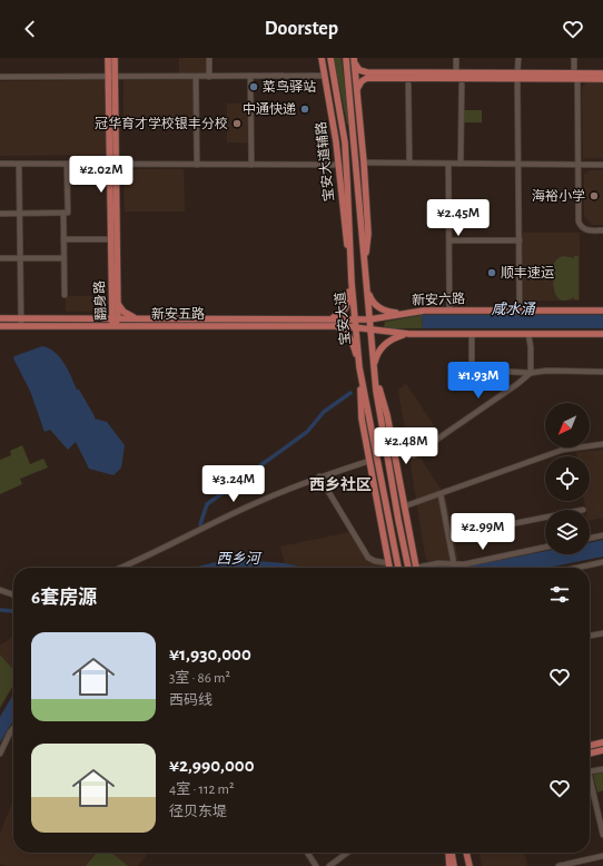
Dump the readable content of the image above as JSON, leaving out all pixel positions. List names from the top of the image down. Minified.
{"streets":{"main road":["宝安大道辅路","新安六路","翻身路","新安五路","宝安大道"]},"crossings":[["宝安大道辅路","宝安大道"],["新安六路","新安五路"],["新安六路","宝安大道"],["翻身路","新安五路"],["新安五路","宝安大道"]],"districts":["西乡社区"],"water":["咸水涌","西乡河"],"places":["菜鸟驿站","中通快递","冠华育才学校银丰分校","海裕小学","顺丰速运"],"north":"bottom left","page":{"header":"Doorstep","price":["¥2.02M","¥2.45M","¥1.93M","¥2.48M","¥3.24M","¥2.99M"],"heading":"6套房源","list":[{"name":"¥1,930,000","note":"3室 · 86 m² · 西码线"},{"name":"¥2,990,000","note":"4室 · 112 m² · 径贝东堤"}]}}
